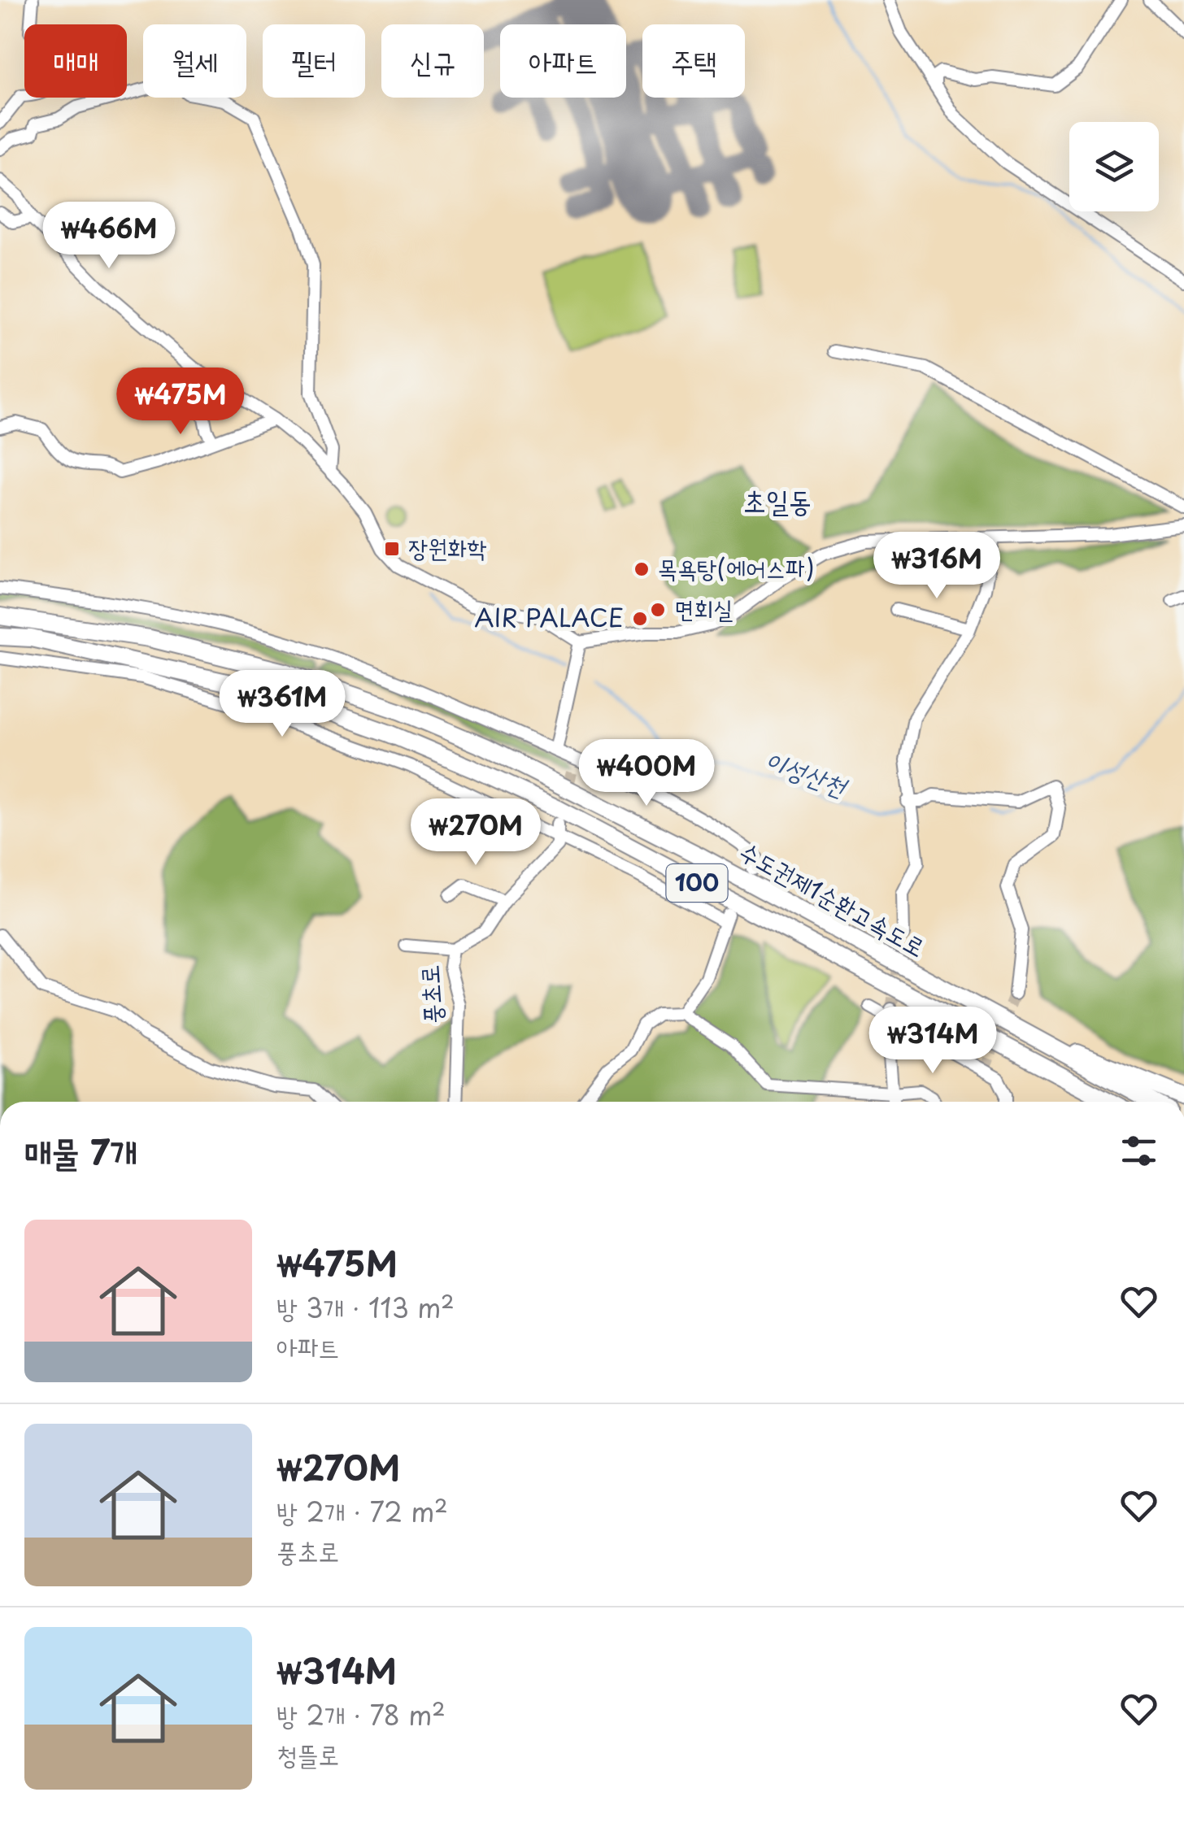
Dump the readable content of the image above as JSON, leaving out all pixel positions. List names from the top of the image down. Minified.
{"streets":{"highway":["100","수도권제1순환고속도로"],"street":["풍초로"]},"districts":["초일동"],"water":["이성산천"],"places":{"transit":["장원화학"],"other":["목욕탕(에어스파)","면회실","AIR PALACE"]},"page":{"chip":["매매","월세","필터","신규","아파트","주택"],"price":["₩466M","₩475M","₩316M","₩361M","₩400M","₩270M","₩314M"],"heading":"매물 7개","list":[{"name":"₩475M","note":"방 3개 · 113 m² · 아파트"},{"name":"₩270M","note":"방 2개 · 72 m² · 풍초로"},{"name":"₩314M","note":"방 2개 · 78 m² · 청뜰로"}]}}
